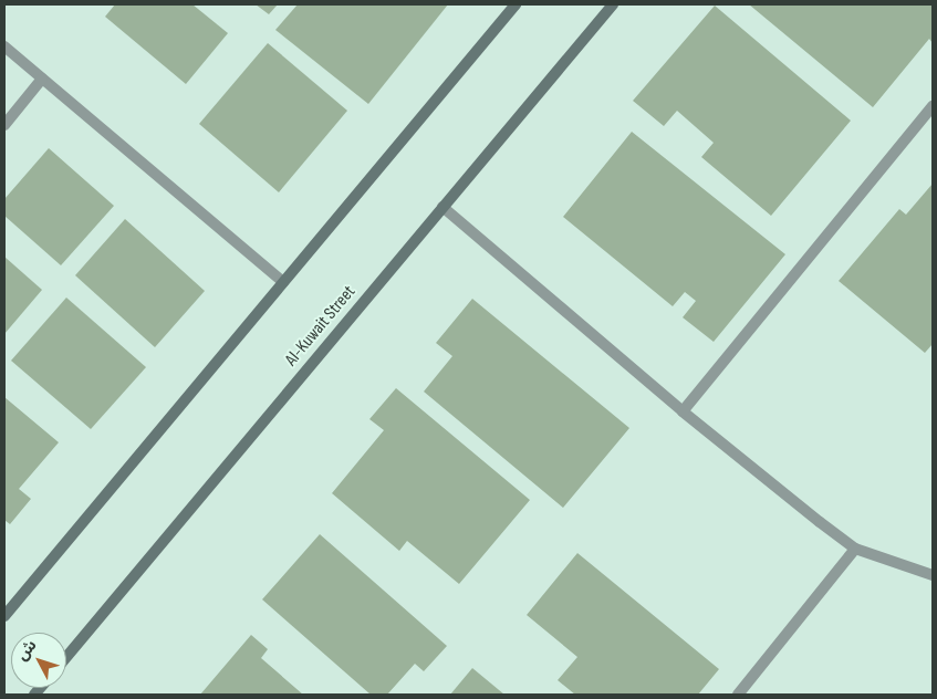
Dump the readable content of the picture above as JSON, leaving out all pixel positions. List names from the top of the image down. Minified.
{"streets":{"main road":["Al-Kuwait Street"]},"north":"top left"}
